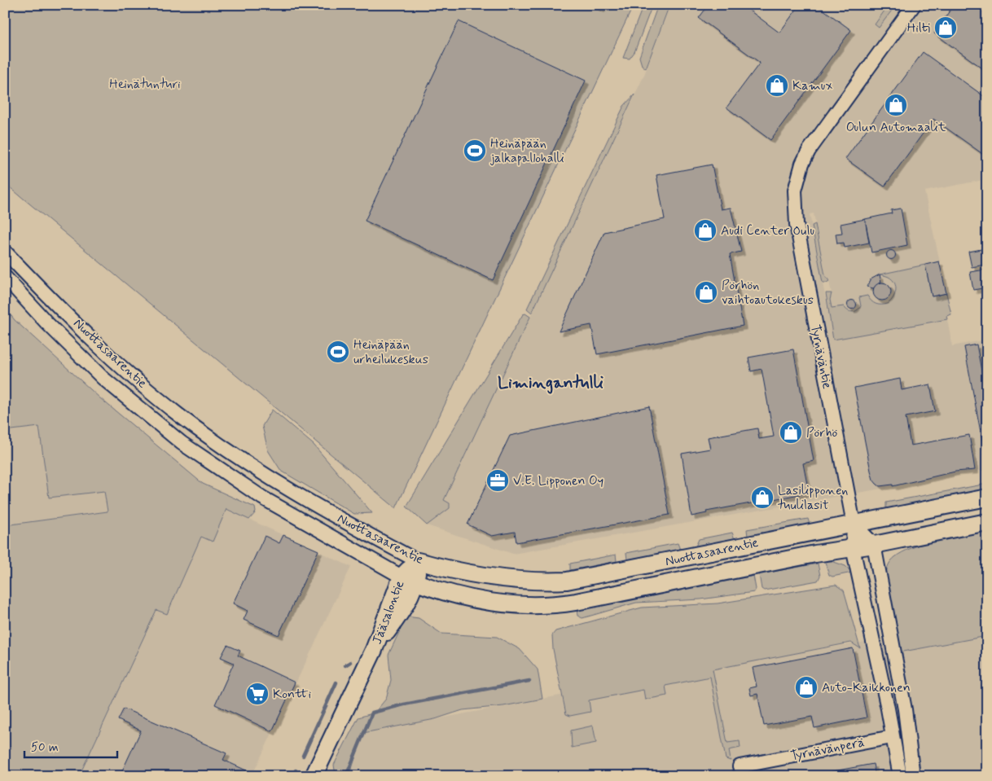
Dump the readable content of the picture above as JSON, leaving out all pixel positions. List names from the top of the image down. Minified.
{"streets":{"main road":["Nuottasaarentie","Jääsalontie"],"street":["Tyrnäväntie","Tyrnävänperä"]},"crossings":[["Nuottasaarentie","Tyrnäväntie"],["Nuottasaarentie","Jääsalontie"],["Tyrnäväntie","Tyrnävänperä"]],"districts":["Limingantulli"],"parks":["Heinätunturi"],"places":{"shop":["Hilti","Kamux","Oulun Automaalit","Audi Center Oulu","Pörhön vaihtoautokeskus","Pörhö","Lasilipponen tuulilasit","Auto-Kaikkonen"],"sports":["Heinäpään jalkapallohalli","Heinäpään urheilukeskus"],"office":["V.E. Lipponen Oy"],"supermarket":["Kontti"]},"scale_bar":"50 m"}
